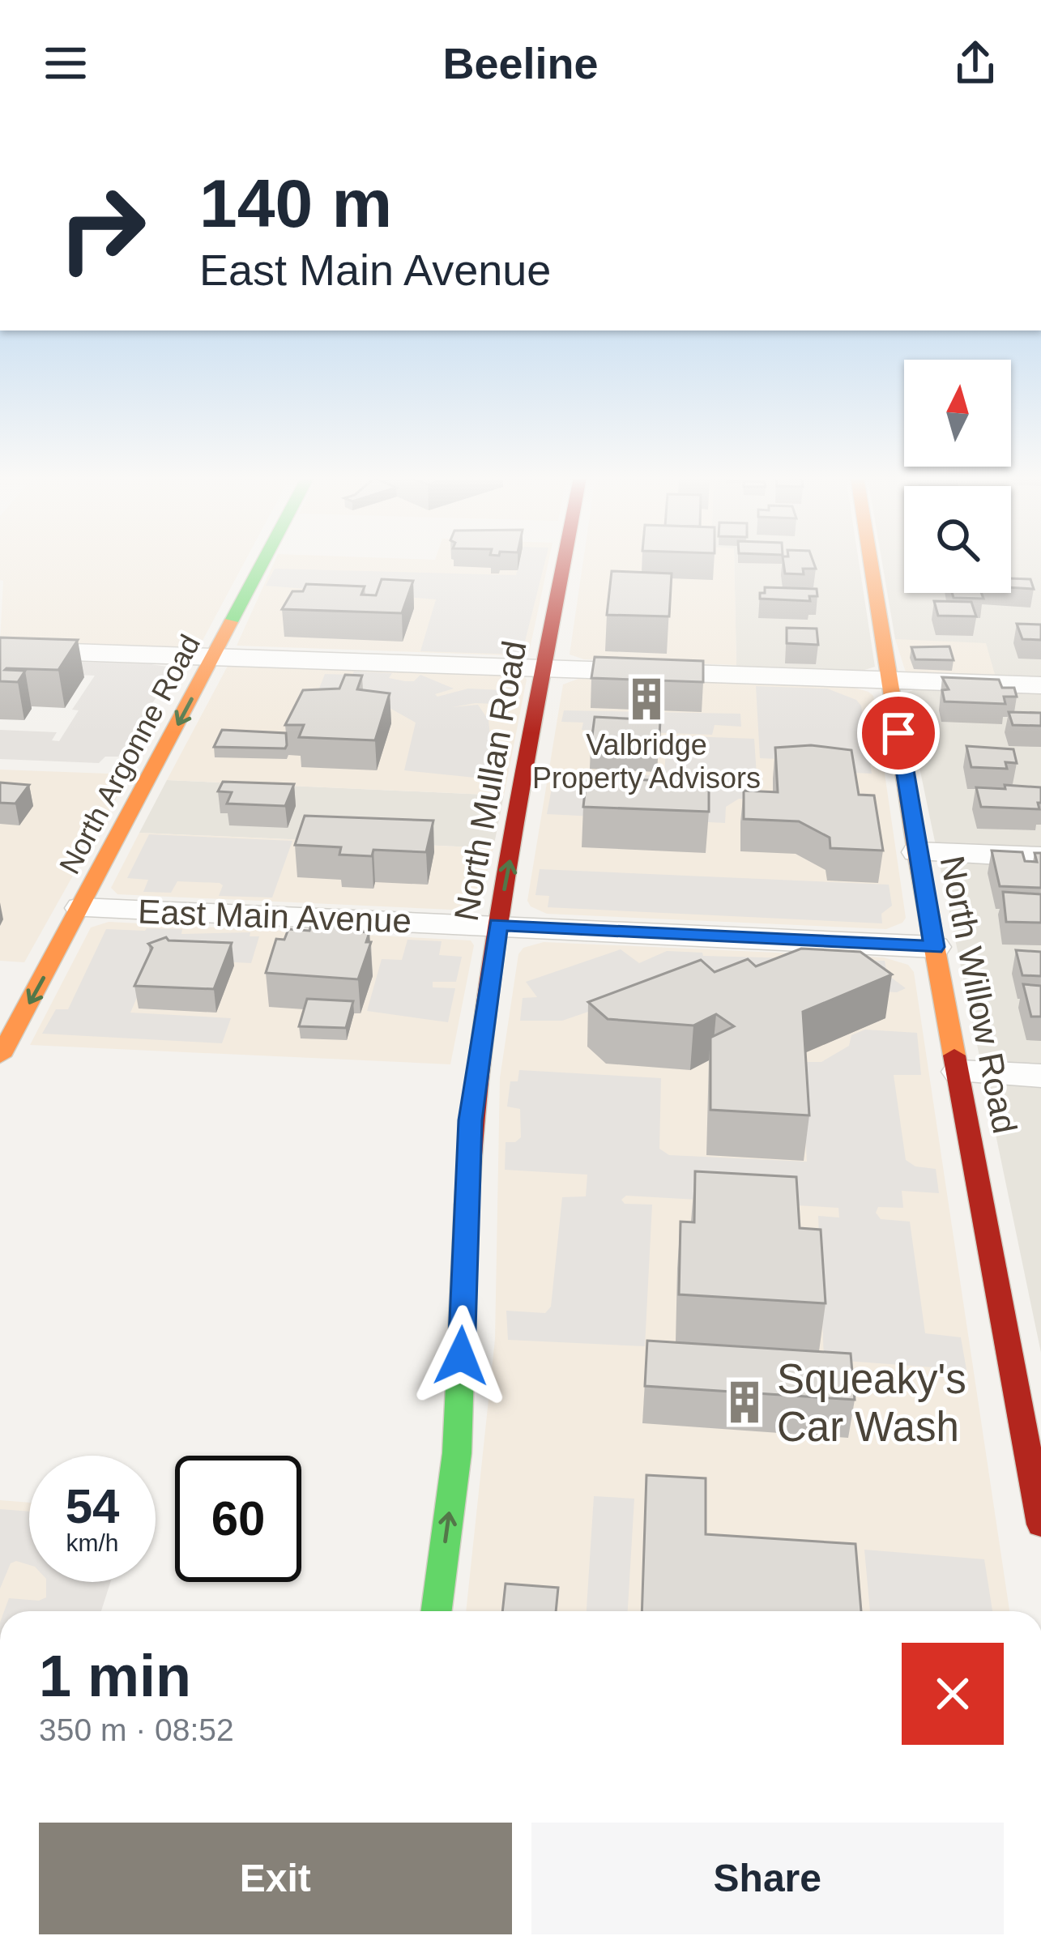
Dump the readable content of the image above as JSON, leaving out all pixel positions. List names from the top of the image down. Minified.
{"streets":{"main road":["North Argonne Road","North Mullan Road","North Willow Road"],"street":["East Main Avenue"]},"crossings":[["North Argonne Road","East Main Avenue"],["North Mullan Road","East Main Avenue"],["East Main Avenue","North Willow Road"]],"one_way":["North Argonne Road","North Mullan Road"],"places":{"building":["Valbridge Property Advisors","Squeaky's Car Wash"]},"north":"top","page":{"header":"Beeline","turn":["140 m","East Main Avenue"],"speed":"54 km/h","limit":"60","heading":["1 min","350 m · 08:52"],"buttons":["Exit","Share"]}}
